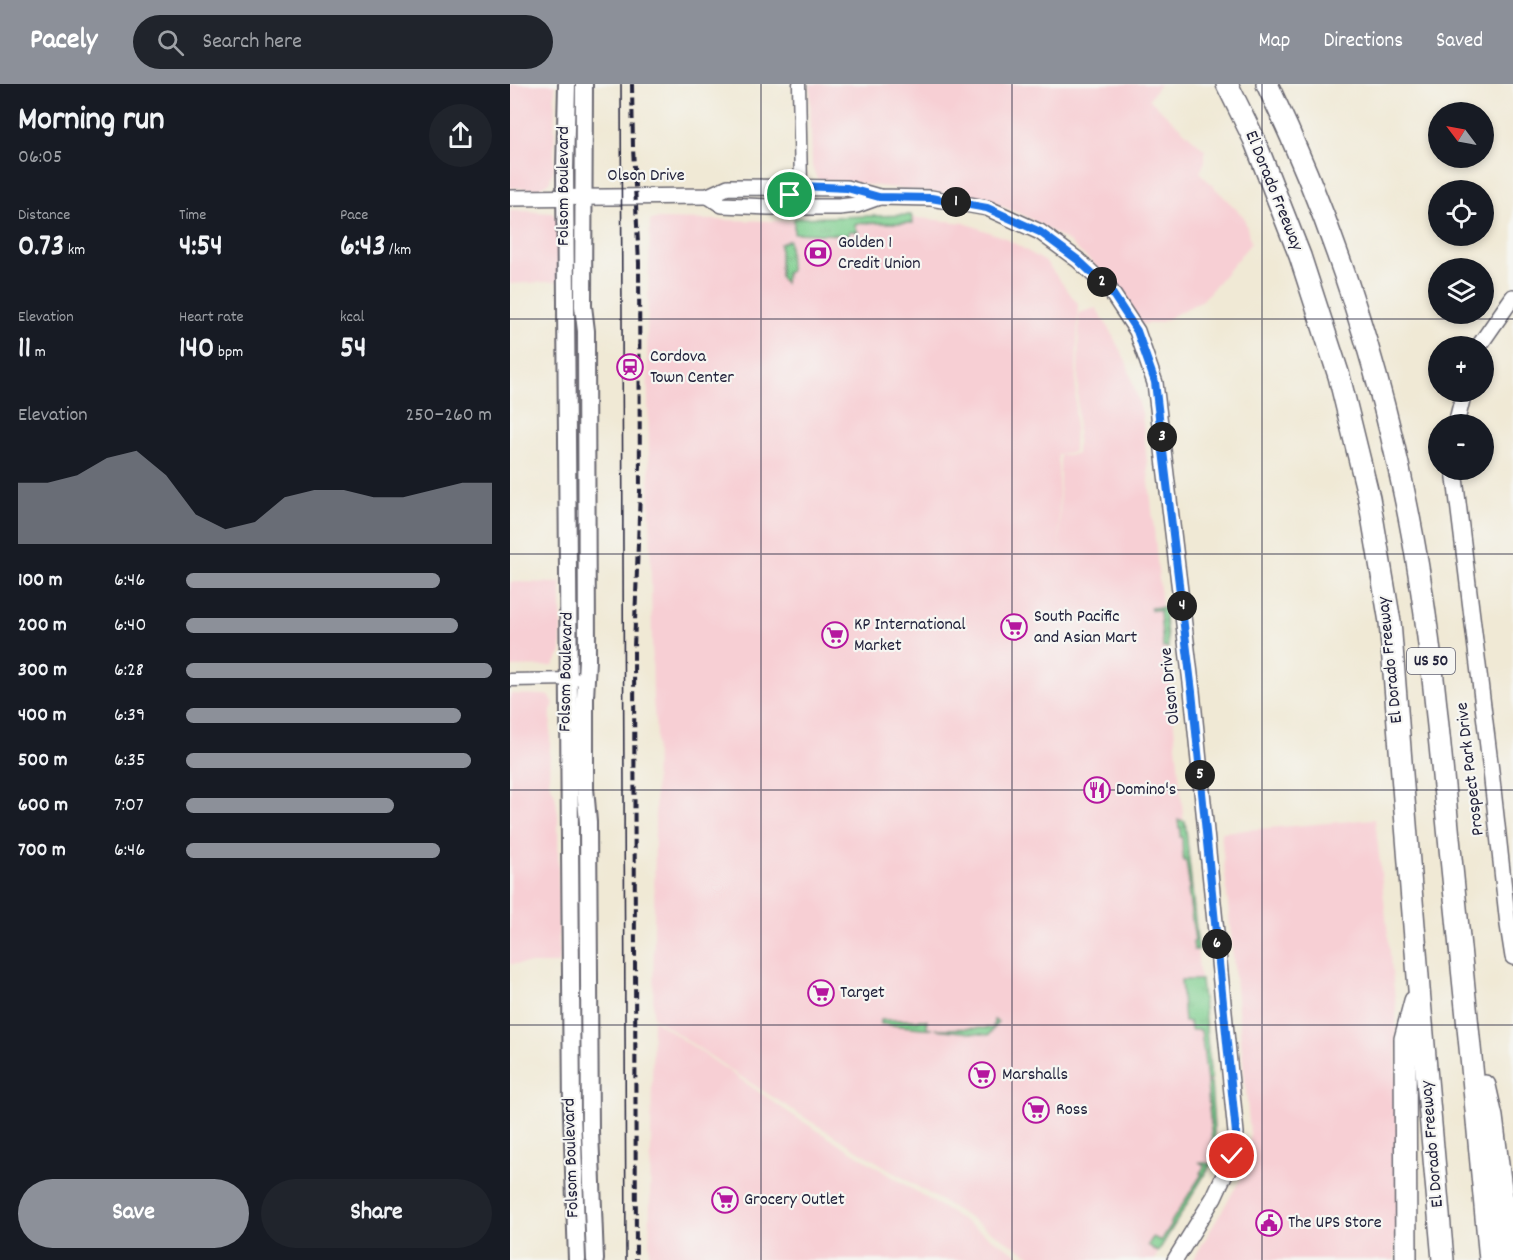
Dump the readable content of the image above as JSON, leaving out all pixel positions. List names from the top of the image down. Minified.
{"streets":{"highway":["El Dorado Freeway","US 50"],"main road":["Folsom Boulevard"],"street":["Olson Drive","Prospect Park Drive"]},"crossings":[["Olson Drive","Folsom Boulevard"]],"places":{"bank":["Golden 1 Credit Union"],"station":["Cordova Town Center"],"supermarket":["South Pacific and Asian Mart","KP International Market","Target","Marshalls","Ross","Grocery Outlet"],"restaurant":["Domino's"],"public building":["The UPS Store"]},"north":"top left","page":{"header":"Pacely","search":"Search here","nav":["Map","Directions","Saved"],"heading":["Morning run","06:05"],"map_buttons":["+","−"],"stats":[["Distance","0.73 km"],["Time","4:54"],["Pace","6:43 /km"],["Elevation","11 m"],["Heart rate","140 bpm"],["kcal","54"]],"pins":["1","2","3","4","5","6"],"chart":["Elevation","250–260 m"],"list":[{"name":"100 m","note":"6:46"},{"name":"200 m","note":"6:40"},{"name":"300 m","note":"6:28"},{"name":"400 m","note":"6:39"},{"name":"500 m","note":"6:35"},{"name":"600 m","note":"7:07"},{"name":"700 m","note":"6:46"}],"buttons":["Save","Share"]}}
